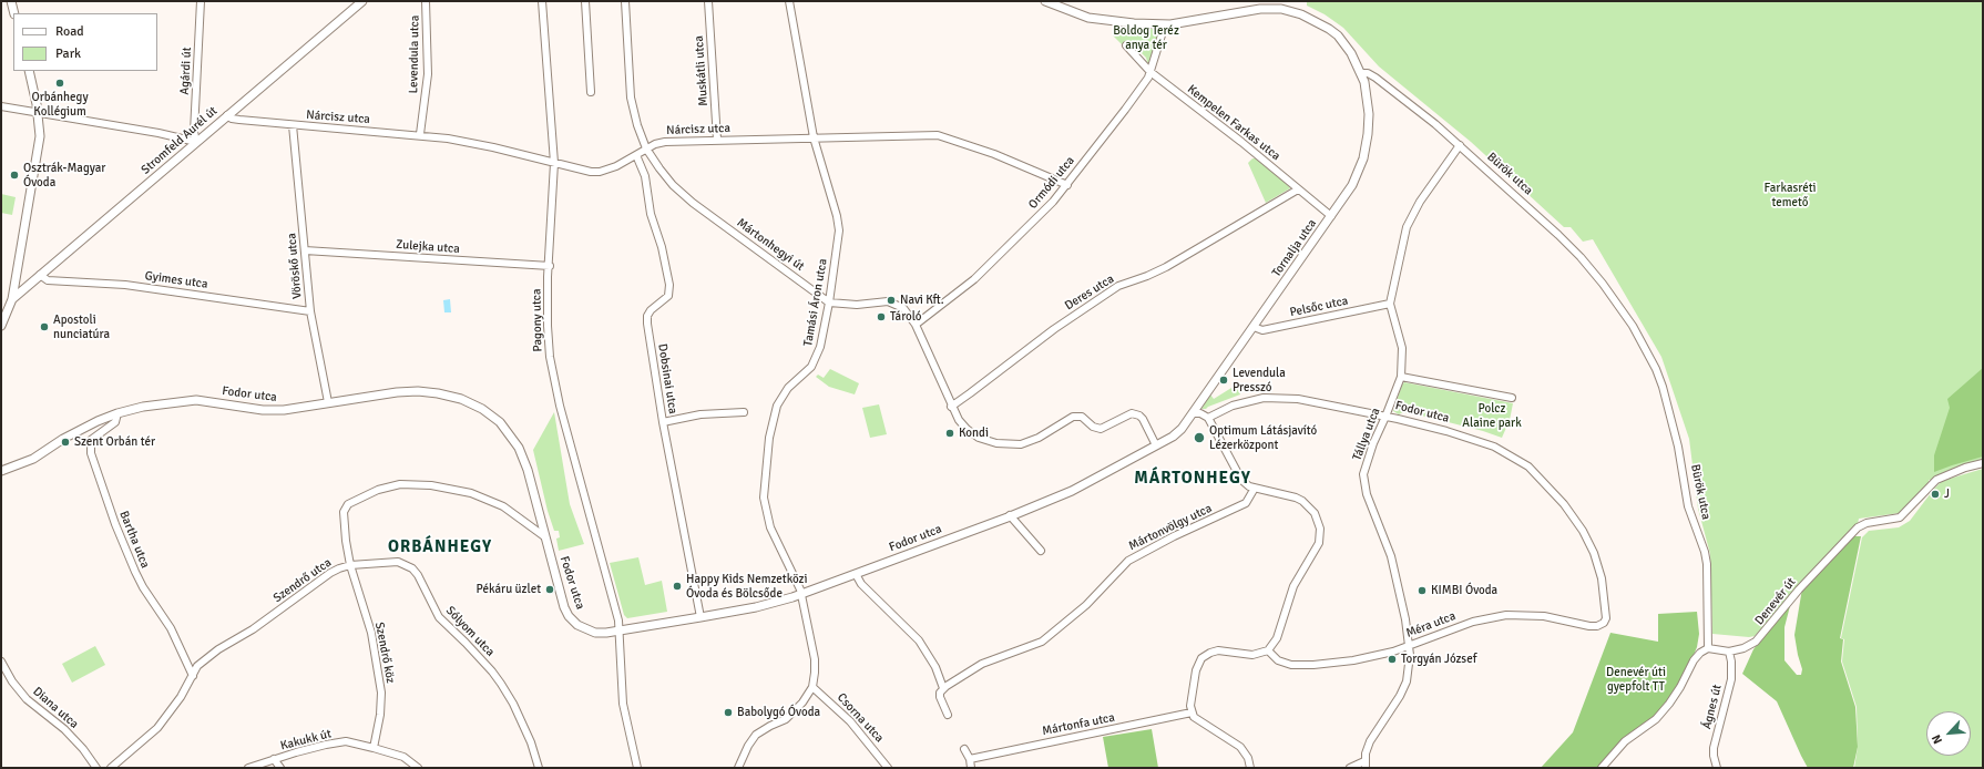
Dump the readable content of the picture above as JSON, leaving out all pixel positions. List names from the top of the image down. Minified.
{"streets":{"street":["Levendula utca","Agárdi út","Muskátli utca","Nárcisz utca","Kempelen Farkas utca","Stromfeld Aurél út","Bürök utca","Ormódi utca","Mártonhegyi út","Zulejka utca","Tornalja utca","Vöröskő utca","Gyimes utca","Deres utca","Tamási Áron utca","Pelsőc utca","Pagony utca","Dobsinai utca","Fodor utca","Tállya utca","Mártonvölgy utca","Bartha utca","Szendrő utca","Denevér út","Méra utca","Sólyom utca","Szendrő köz","Ágnes út","Diana utca","Csorna utca","Mártonfa utca","Kakukk út"]},"crossings":[["Levendula utca","Nárcisz utca"],["Agárdi út","Stromfeld Aurél út"],["Muskátli utca","Nárcisz utca"],["Nárcisz utca","Stromfeld Aurél út"],["Nárcisz utca","Ormódi utca"],["Nárcisz utca","Mártonhegyi út"],["Nárcisz utca","Vöröskő utca"],["Nárcisz utca","Tamási Áron utca"],["Nárcisz utca","Pagony utca"],["Nárcisz utca","Dobsinai utca"],["Kempelen Farkas utca","Ormódi utca"],["Kempelen Farkas utca","Tornalja utca"],["Kempelen Farkas utca","Deres utca"],["Stromfeld Aurél út","Gyimes utca"],["Bürök utca","Tornalja utca"],["Bürök utca","Tállya utca"],["Bürök utca","Denevér út"],["Mártonhegyi út","Tamási Áron utca"],["Zulejka utca","Vöröskő utca"],["Zulejka utca","Pagony utca"],["Tornalja utca","Pelsőc utca"],["Tornalja utca","Fodor utca"],["Vöröskő utca","Gyimes utca"],["Vöröskő utca","Fodor utca"],["Tamási Áron utca","Fodor utca"],["Tamási Áron utca","Csorna utca"],["Pelsőc utca","Tállya utca"],["Pagony utca","Fodor utca"],["Dobsinai utca","Fodor utca"],["Fodor utca","Tállya utca"],["Fodor utca","Bartha utca"],["Fodor utca","Szendrő utca"],["Fodor utca","Méra utca"],["Tállya utca","Méra utca"],["Bartha utca","Szendrő utca"],["Szendrő utca","Sólyom utca"],["Szendrő utca","Szendrő köz"],["Denevér út","Ágnes út"],["Sólyom utca","Szendrő köz"],["Szendrő köz","Kakukk út"]],"districts":["MÁRTONHEGY","ORBÁNHEGY"],"parks":["Boldog Teréz anya tér","Farkasréti temető","Polcz Alaine park","Denevér úti gyepfolt TT"],"places":["Orbánhegy Kollégium","Osztrák-Magyar Óvoda","Navi Kft.","Tároló","Apostoli nunciatúra","Levendula Presszó","Kondi","Optimum Látásjavító Lézerközpont","Szent Orbán tér","J","Happy Kids Nemzetközi Óvoda és Bölcsőde","Pékáru üzlet","KIMBI Óvoda","Torgyán József","Babolygó Óvoda"],"legend":["Road","Park"],"north":"bottom left"}
